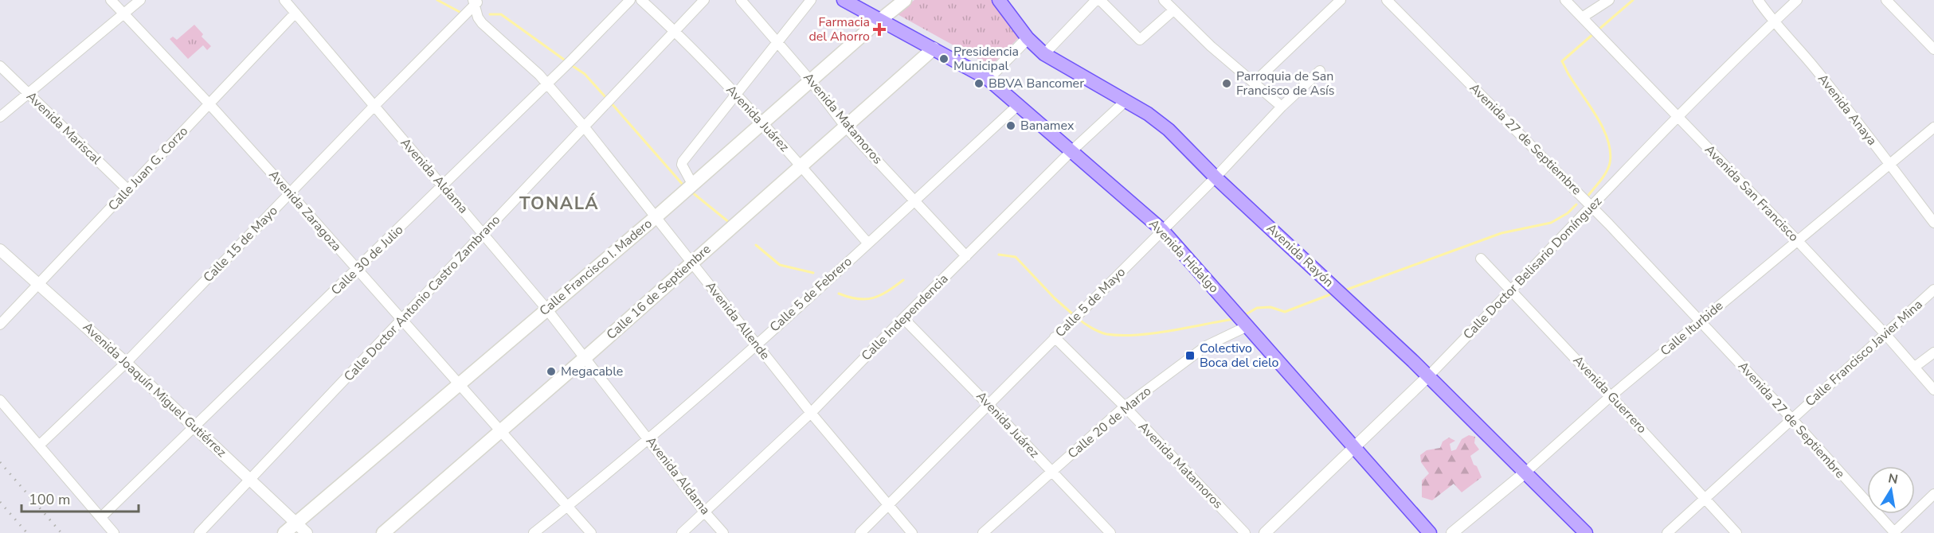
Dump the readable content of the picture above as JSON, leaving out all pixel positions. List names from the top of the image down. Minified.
{"streets":{"main road":["Avenida Rayón","Avenida Hidalgo","Calle Francisco I. Madero","Calle 16 de Septiembre"],"street":["Avenida Anaya","Avenida Juárez","Avenida Matamoros","Avenida Mariscal","Avenida 27 de Septiembre","Calle Juan G. Corzo","Avenida Aldama","Avenida San Francisco","Avenida Zaragoza","Calle 15 de Mayo","Calle 30 de Julio","Calle Doctor Belisario Domínguez","Calle 5 de Febrero","Calle Doctor Antonio Castro Zambrano","Calle 5 de Mayo","Calle Independencia","Avenida Allende","Calle Iturbide","Calle Francisco Javier Mina","Avenida Joaquín Miguel Gutiérrez","Avenida Guerrero","Calle 20 de Marzo"]},"crossings":[["Avenida Anaya","Calle Doctor Belisario Domínguez"],["Avenida Anaya","Calle Iturbide"],["Avenida Juárez","Calle Francisco I. Madero"],["Avenida Juárez","Calle 16 de Septiembre"],["Avenida Juárez","Calle 5 de Febrero"],["Avenida Juárez","Calle Doctor Antonio Castro Zambrano"],["Avenida Juárez","Calle 5 de Mayo"],["Avenida Juárez","Calle Independencia"],["Avenida Juárez","Calle 20 de Marzo"],["Avenida Matamoros","Calle Francisco I. Madero"],["Avenida Matamoros","Calle 16 de Septiembre"],["Avenida Matamoros","Calle 5 de Febrero"],["Avenida Matamoros","Calle 5 de Mayo"],["Avenida Matamoros","Calle Independencia"],["Avenida Matamoros","Calle 20 de Marzo"],["Avenida Mariscal","Calle Juan G. Corzo"],["Avenida 27 de Septiembre","Calle Doctor Belisario Domínguez"],["Avenida 27 de Septiembre","Calle Iturbide"],["Avenida 27 de Septiembre","Calle Francisco Javier Mina"],["Calle Juan G. Corzo","Avenida Aldama"],["Calle Juan G. Corzo","Avenida Zaragoza"],["Calle Juan G. Corzo","Avenida Joaquín Miguel Gutiérrez"],["Avenida Aldama","Calle 15 de Mayo"],["Avenida Aldama","Calle 30 de Julio"],["Avenida Aldama","Calle Francisco I. Madero"],["Avenida Aldama","Calle 16 de Septiembre"],["Avenida Aldama","Calle 5 de Febrero"],["Avenida Aldama","Calle Doctor Antonio Castro Zambrano"],["Avenida Aldama","Calle Independencia"],["Avenida San Francisco","Calle Doctor Belisario Domínguez"],["Avenida San Francisco","Calle Iturbide"],["Avenida San Francisco","Calle Francisco Javier Mina"],["Avenida Zaragoza","Calle 15 de Mayo"],["Avenida Zaragoza","Calle 30 de Julio"],["Avenida Zaragoza","Calle Francisco I. Madero"],["Avenida Zaragoza","Calle 16 de Septiembre"],["Avenida Zaragoza","Calle 5 de Febrero"],["Avenida Zaragoza","Calle Doctor Antonio Castro Zambrano"],["Calle 15 de Mayo","Avenida Allende"],["Calle 15 de Mayo","Avenida Joaquín Miguel Gutiérrez"],["Avenida Rayón","Calle Doctor Belisario Domínguez"],["Avenida Rayón","Calle 5 de Mayo"],["Avenida Rayón","Calle Independencia"],["Avenida Rayón","Calle Iturbide"],["Avenida Hidalgo","Calle Francisco I. Madero"],["Avenida Hidalgo","Calle Doctor Belisario Domínguez"],["Avenida Hidalgo","Calle 16 de Septiembre"],["Avenida Hidalgo","Calle 5 de Febrero"],["Avenida Hidalgo","Calle 5 de Mayo"],["Avenida Hidalgo","Calle Independencia"],["Avenida Hidalgo","Calle 20 de Marzo"],["Calle 30 de Julio","Avenida Allende"],["Calle 30 de Julio","Avenida Joaquín Miguel Gutiérrez"],["Calle Francisco I. Madero","Avenida Allende"],["Calle Francisco I. Madero","Avenida Joaquín Miguel Gutiérrez"],["Calle Doctor Belisario Domínguez","Avenida Guerrero"],["Calle 16 de Septiembre","Avenida Allende"],["Calle 5 de Febrero","Avenida Allende"],["Calle Doctor Antonio Castro Zambrano","Avenida Allende"],["Calle Doctor Antonio Castro Zambrano","Avenida Joaquín Miguel Gutiérrez"],["Calle 5 de Mayo","Avenida Allende"],["Calle Independencia","Avenida Allende"],["Calle Iturbide","Avenida Guerrero"],["Calle Francisco Javier Mina","Avenida Guerrero"]],"districts":["TONALÁ"],"places":{"health":["Farmacia del Ahorro"],"other":["Presidencia Municipal","BBVA Bancomer","Parroquia de San Francisco de Asís","Banamex","Megacable"],"transit":["Colectivo Boca del cielo"]},"scale_bar":"100 m","north":"top"}
